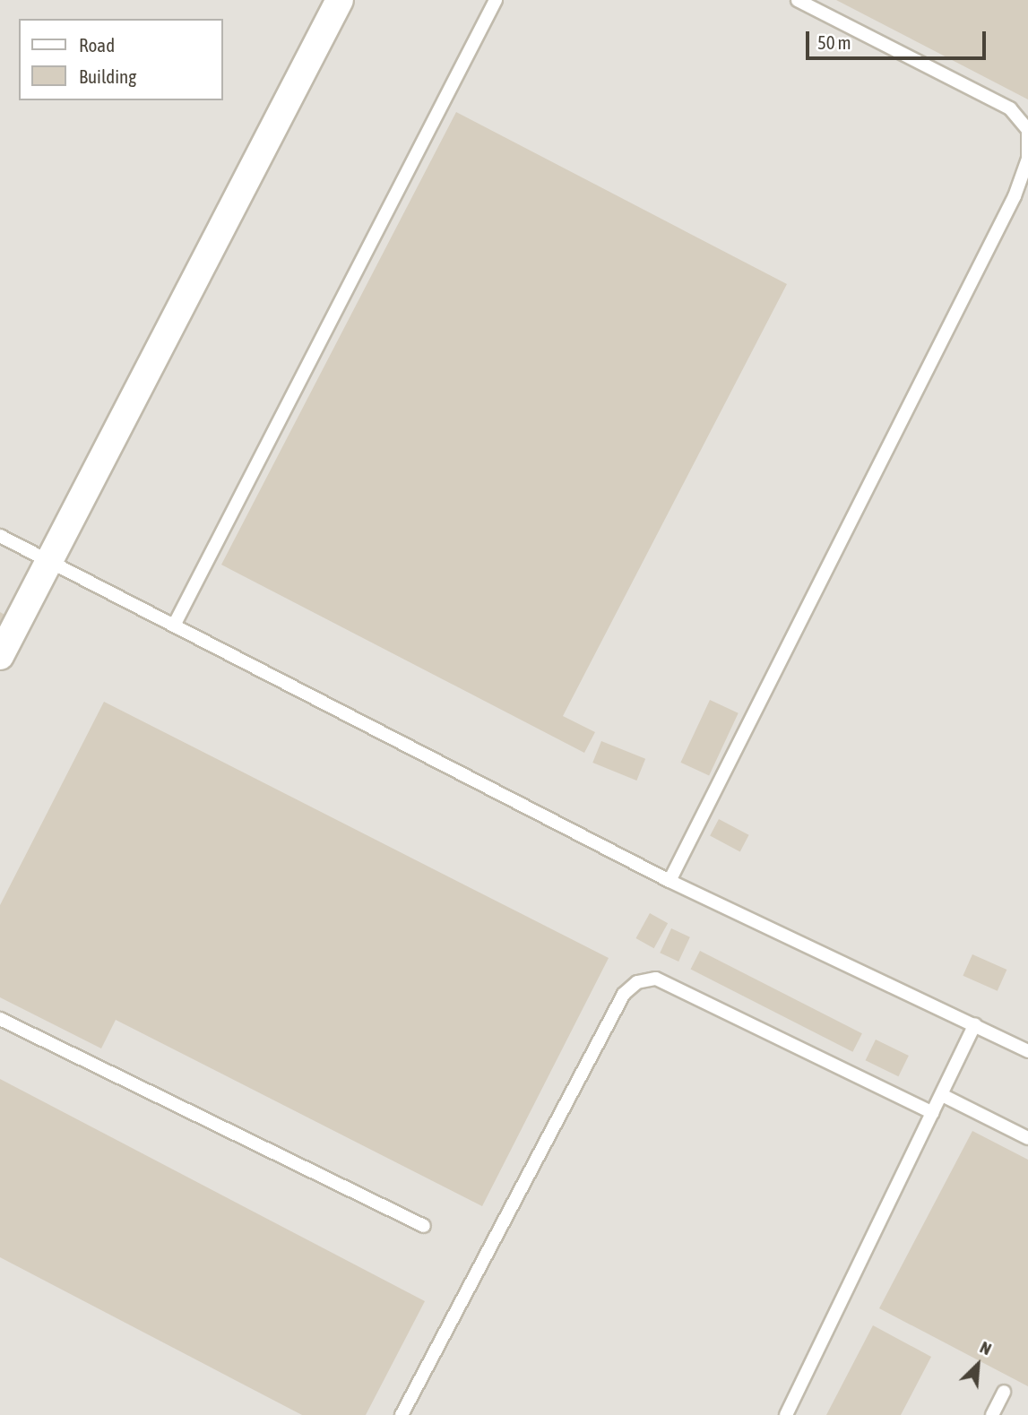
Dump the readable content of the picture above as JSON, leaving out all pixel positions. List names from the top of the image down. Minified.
{"legend":["Road","Building"],"scale_bar":"50 m","north":"top right"}
